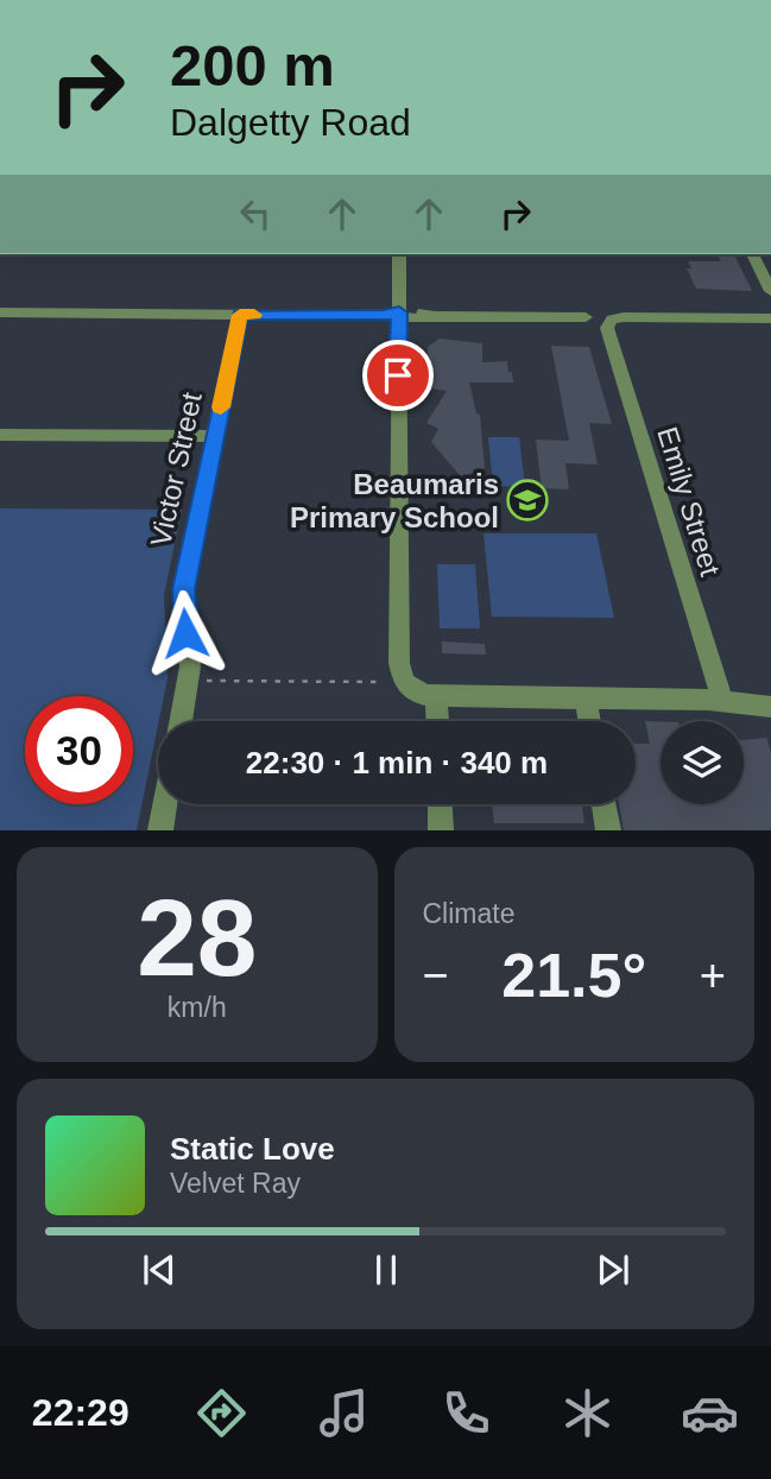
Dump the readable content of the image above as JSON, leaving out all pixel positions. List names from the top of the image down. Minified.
{"streets":{"street":["Victor Street","Emily Street"]},"places":{"school or university":["Beaumaris Primary School"]},"page":{"turn":["200 m","Dalgetty Road"],"limit":"30","trip":"22:30 · 1 min · 340 m","tile":[["28","km/h"],"Climate"],"heat":["−","21.5°","+"],"song":["Static Love","Velvet Ray"],"tabs":"22:29"}}
